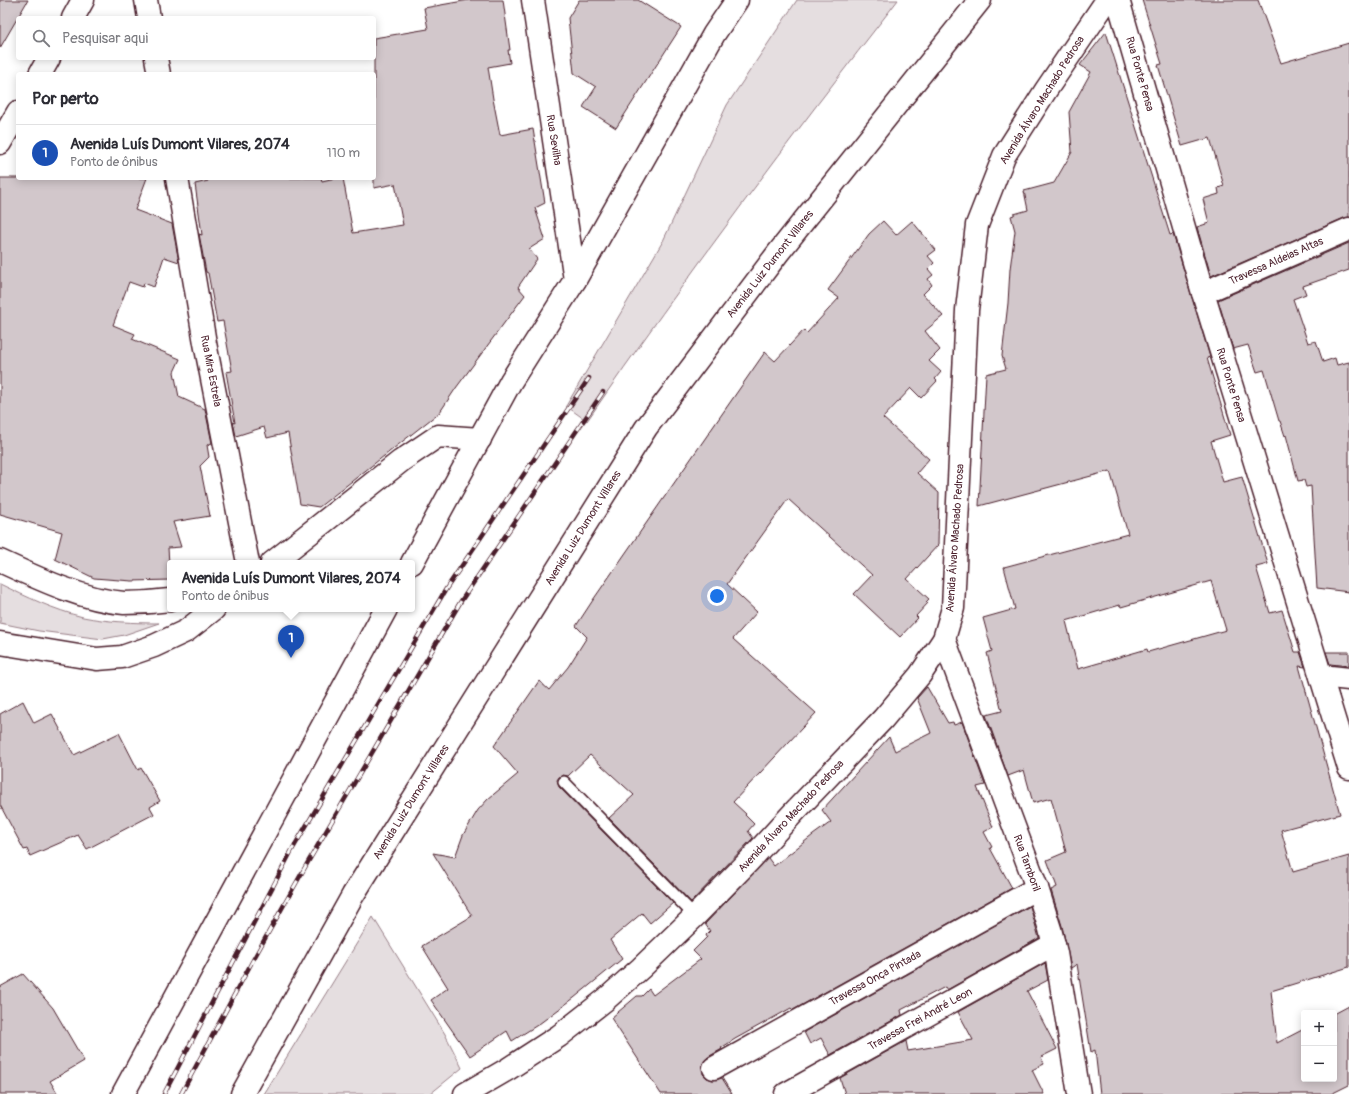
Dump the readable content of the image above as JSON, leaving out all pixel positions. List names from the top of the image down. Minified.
{"streets":{"street":["Rua Ponte Pensa","Avenida Álvaro Machado Pedrosa","Rua Sevilha","Travessa Aldeias Altas","Avenida Luiz Dumont Villares","Rua Mira Estrela","Rua Tamboril","Travessa Onça Pintada","Travessa Frei André Leon"]},"crossings":[["Rua Ponte Pensa","Travessa Aldeias Altas"],["Avenida Álvaro Machado Pedrosa","Rua Tamboril"],["Rua Tamboril","Travessa Onça Pintada"],["Rua Tamboril","Travessa Frei André Leon"]],"page":{"search":"Pesquisar aqui","heading":"Por perto","list":[{"mark":"1","name":"Avenida Luís Dumont Vilares, 2074","note":"Ponto de ônibus","value":"110 m"}],"popup":["Avenida Luís Dumont Vilares, 2074","Ponto de ônibus"],"pins":"1","map_buttons":["+","−"]}}
